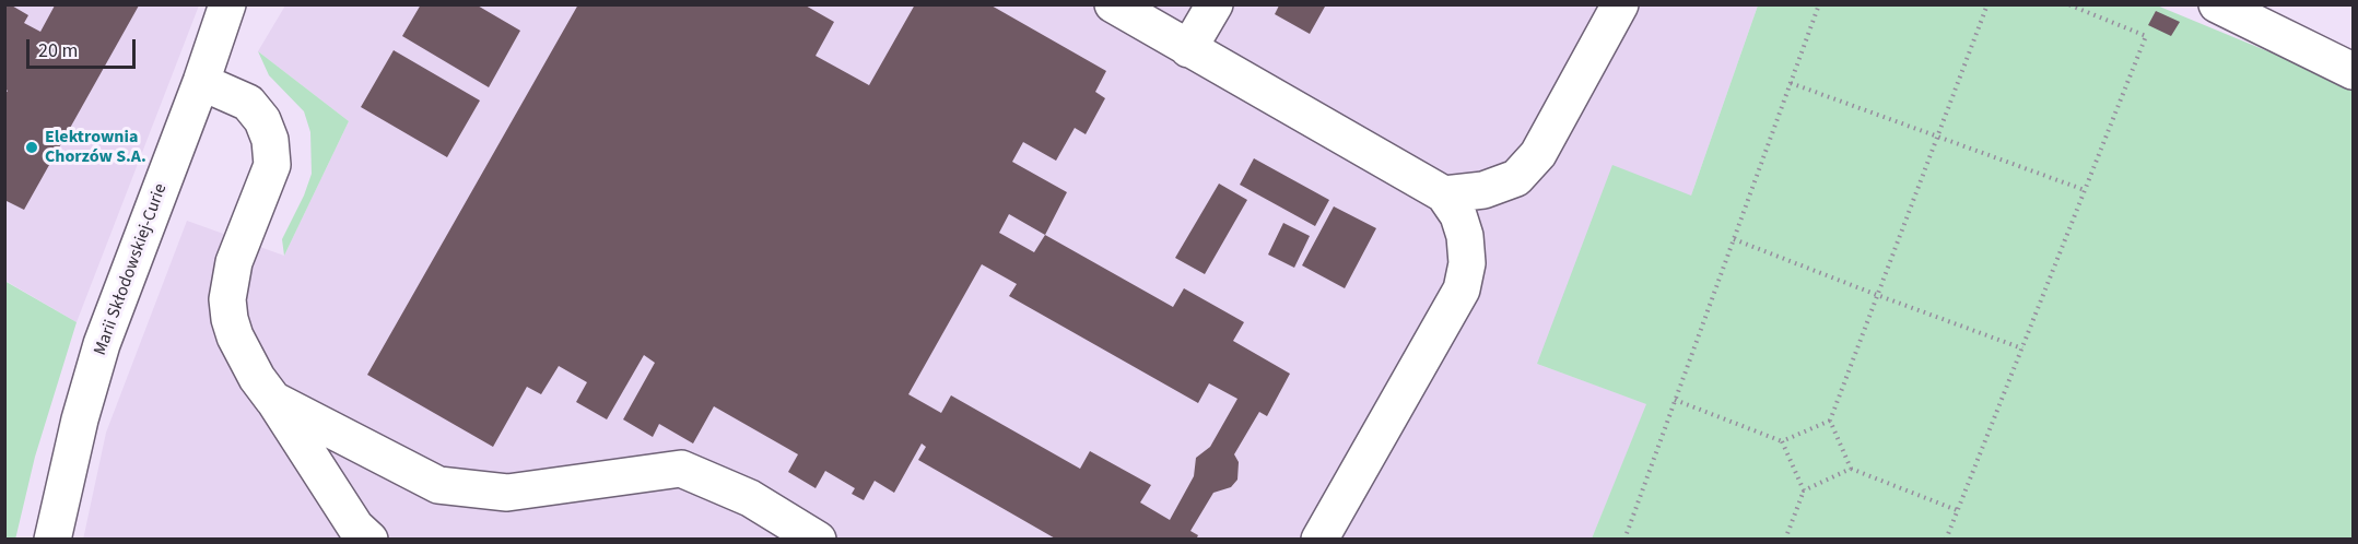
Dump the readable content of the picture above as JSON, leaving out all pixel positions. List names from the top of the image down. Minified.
{"streets":{"street":["Marii Skłodowskiej-Curie"]},"places":["Elektrownia Chorzów S.A."],"scale_bar":"20 m"}
